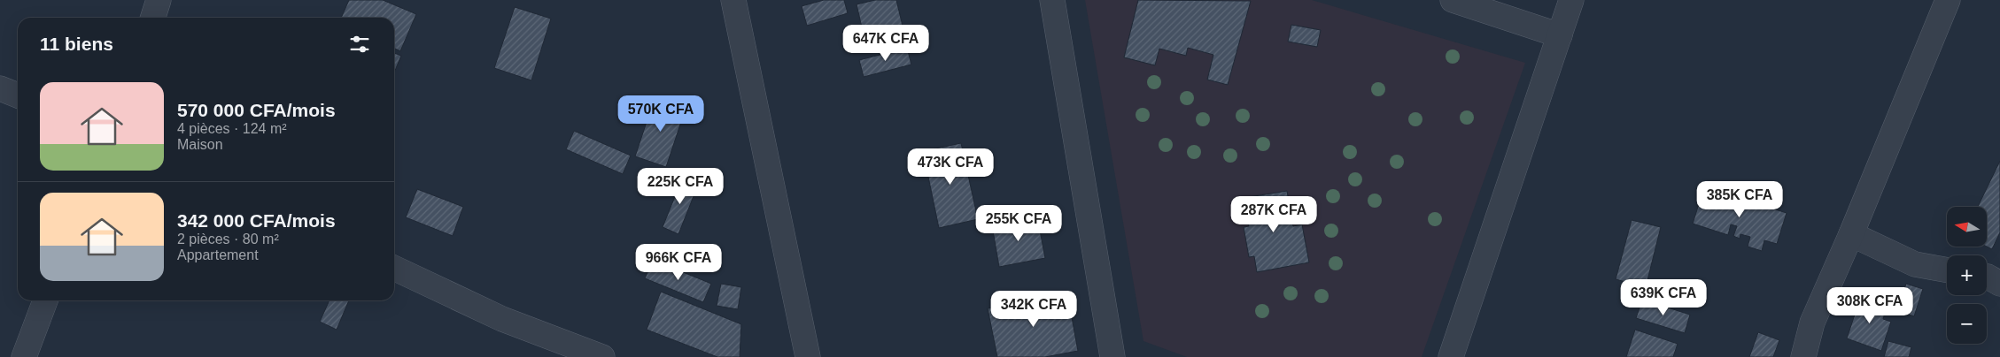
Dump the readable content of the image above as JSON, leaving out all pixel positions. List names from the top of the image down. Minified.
{"north":"left","page":{"heading":"11 biens","price":["647K CFA","570K CFA","473K CFA","225K CFA","385K CFA","287K CFA","255K CFA","966K CFA","639K CFA","308K CFA","342K CFA"],"list":[{"name":"570 000 CFA/mois","note":"4 pièces · 124 m² · Maison"},{"name":"342 000 CFA/mois","note":"2 pièces · 80 m² · Appartement"}],"map_buttons":["+","−"]}}
